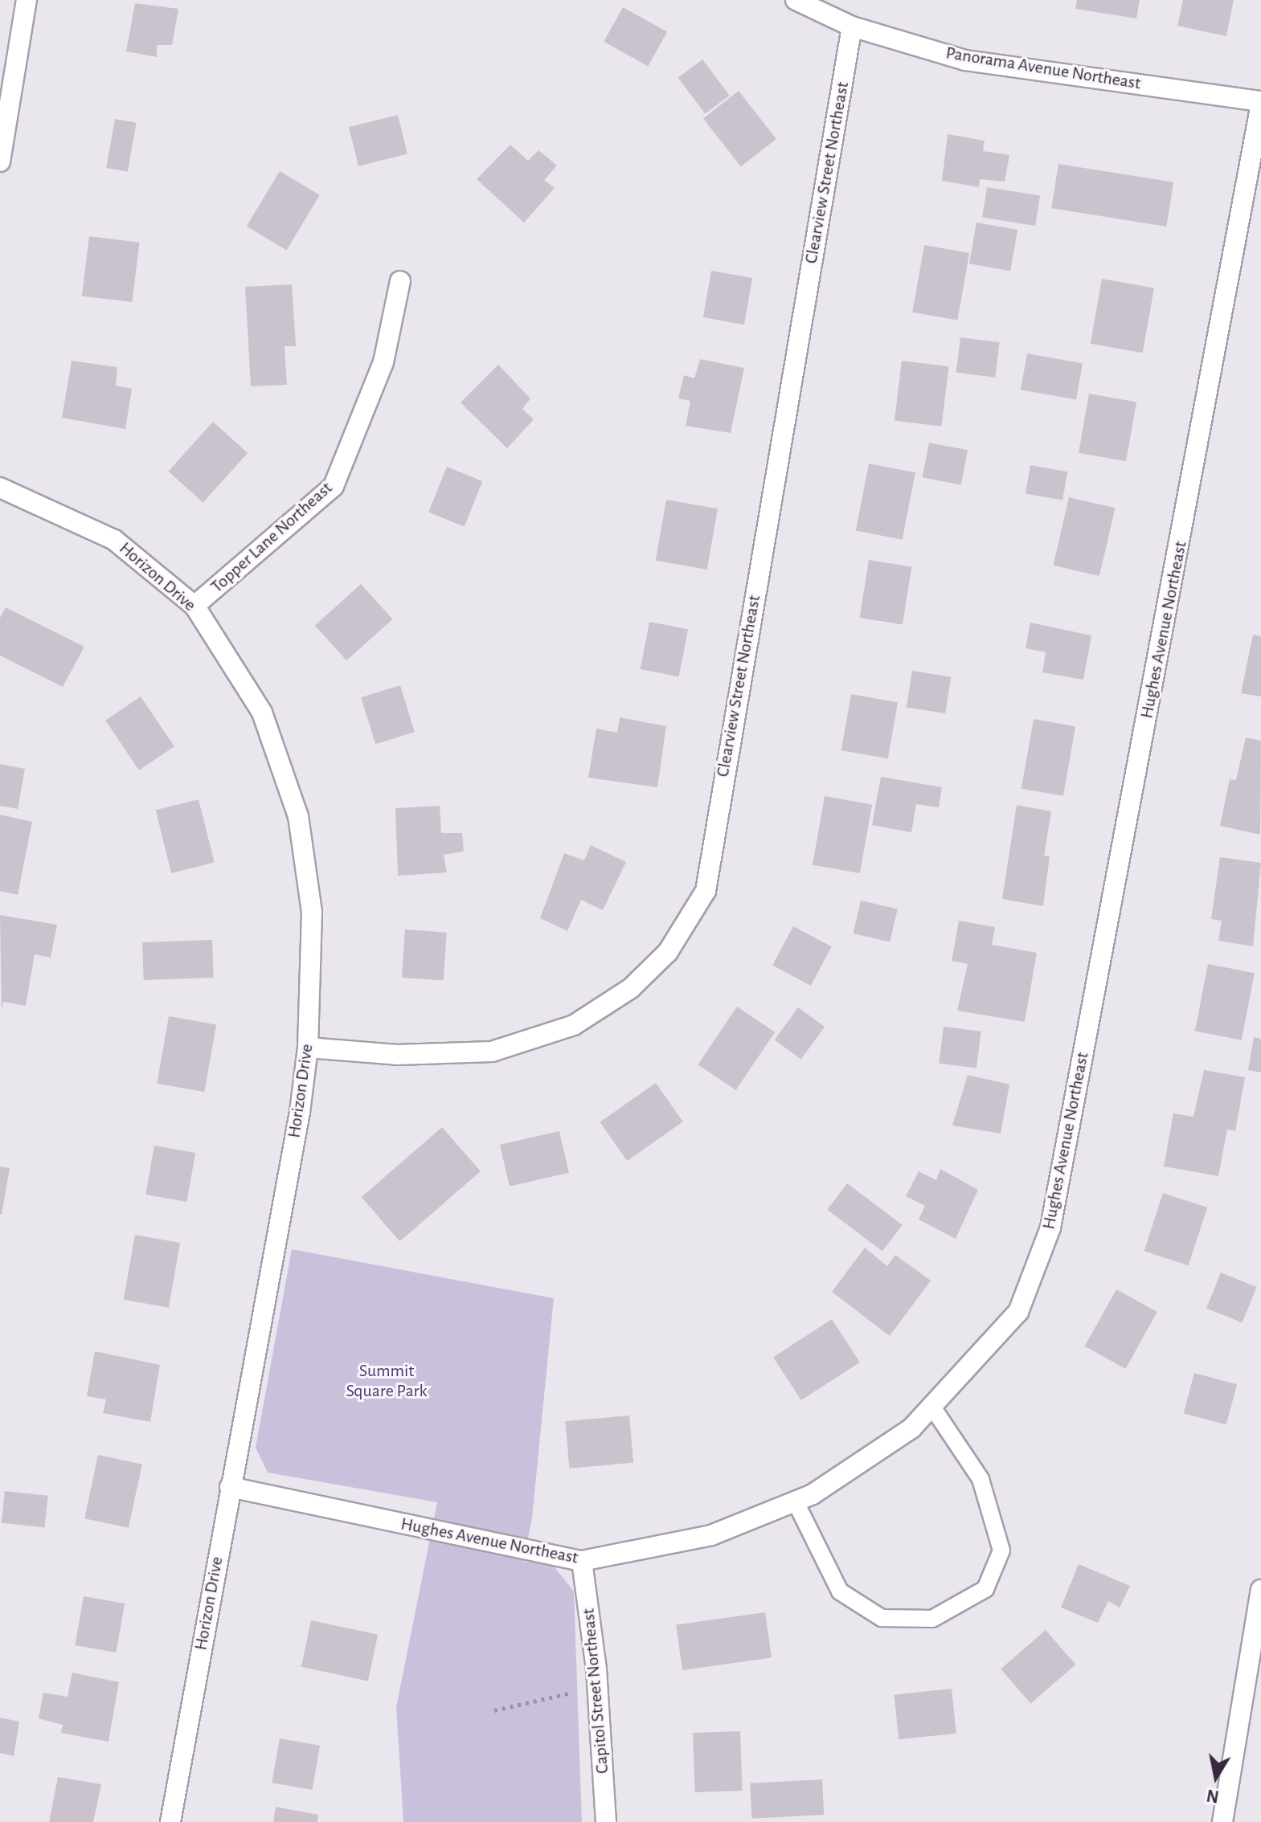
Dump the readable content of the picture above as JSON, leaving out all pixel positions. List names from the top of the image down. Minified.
{"streets":{"street":["Panorama Avenue Northeast","Clearview Street Northeast","Topper Lane Northeast","Horizon Drive","Hughes Avenue Northeast","Capitol Street Northeast"]},"crossings":[["Panorama Avenue Northeast","Clearview Street Northeast"],["Panorama Avenue Northeast","Hughes Avenue Northeast"],["Clearview Street Northeast","Horizon Drive"],["Topper Lane Northeast","Horizon Drive"],["Horizon Drive","Hughes Avenue Northeast"],["Hughes Avenue Northeast","Capitol Street Northeast"]],"parks":["Summit Square Park"],"north":"bottom"}
